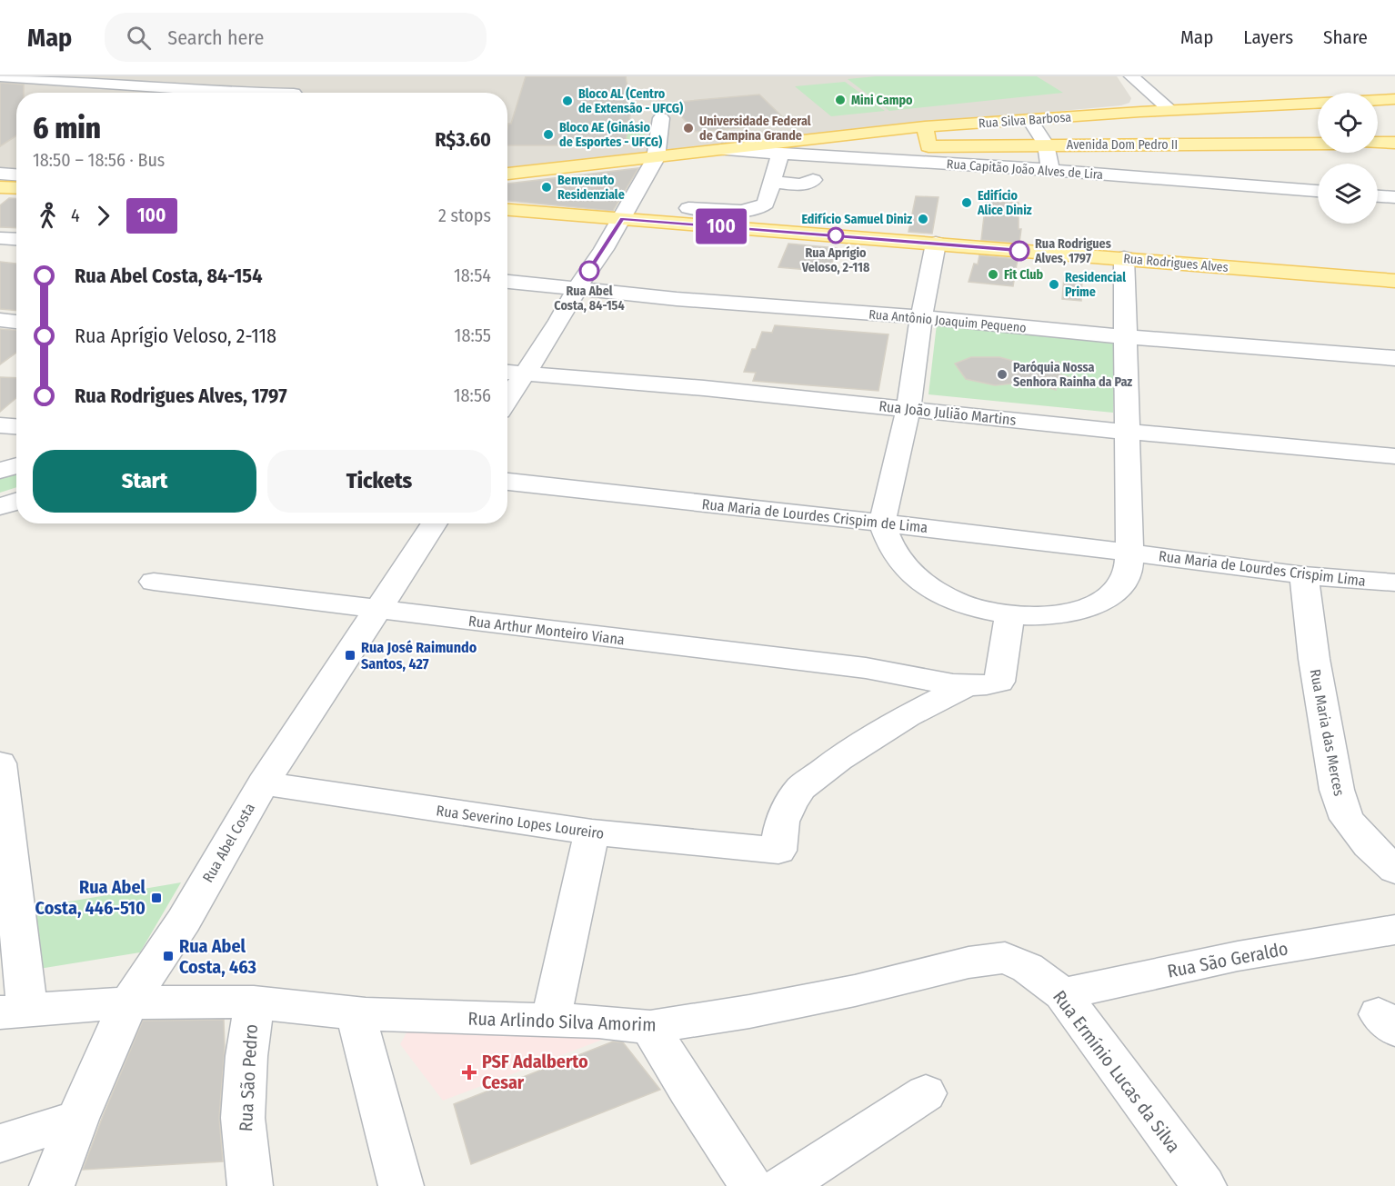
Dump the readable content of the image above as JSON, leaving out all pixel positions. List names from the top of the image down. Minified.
{"streets":{"main road":["Rua Silva Barbosa","Avenida Dom Pedro II","Rua Rodrigues Alves"],"street":["Rua Capitão João Alves de Lira","Rua Antônio Joaquim Pequeno","Rua João Julião Martins","Rua Maria de Lourdes Crispim de Lima","Rua Maria de Lourdes Crispim Lima","Rua Arthur Monteiro Viana","Rua Maria das Merces","Rua Severino Lopes Loureiro","Rua Abel Costa","Rua São Geraldo","Rua Arlindo Silva Amorim","Rua Ermínio Lucas da Silva","Rua São Pedro"]},"crossings":[["Rua Silva Barbosa","Rua Capitão João Alves de Lira"],["Rua Maria de Lourdes Crispim de Lima","Rua Maria de Lourdes Crispim Lima"],["Rua Maria de Lourdes Crispim Lima","Rua Maria das Merces"],["Rua Arthur Monteiro Viana","Rua Severino Lopes Loureiro"],["Rua Arthur Monteiro Viana","Rua Abel Costa"],["Rua Severino Lopes Loureiro","Rua Abel Costa"],["Rua Abel Costa","Rua Arlindo Silva Amorim"],["Rua São Geraldo","Rua Ermínio Lucas da Silva"],["Rua Arlindo Silva Amorim","Rua Ermínio Lucas da Silva"],["Rua Arlindo Silva Amorim","Rua São Pedro"]],"places":{"other":["Mini Campo","Bloco AL (Centro de Extensão - UFCG)","Universidade Federal de Campina Grande","Bloco AE (Ginásio de Esportes - UFCG)","Benvenuto Residenziale","Edifício Alice Diniz","Edifício Samuel Diniz","Rua Aprígio Veloso, 2-118","Rua Rodrigues Alves, 1797","Rua Abel Costa, 84-154","Fit Club","Residencial Prime","Paróquia Nossa Senhora Rainha da Paz"],"transit":["Rua José Raimundo Santos, 427","Rua Abel Costa, 446-510","Rua Abel Costa, 463"],"health":["PSF Adalberto Cesar"]},"lines":["bus line 100"],"page":{"header":"Map","search":"Search here","nav":["Map","Layers","Share"],"on_map":"100","heading":["6 min","18:50 – 18:56 · Bus","R$3.60"],"legs":["4","100","2 stops"],"list":[{"name":"Rua Abel Costa, 84-154","value":"18:54"},{"name":"Rua Aprígio Veloso, 2-118","value":"18:55"},{"name":"Rua Rodrigues Alves, 1797","value":"18:56"}],"buttons":["Start","Tickets"]}}
